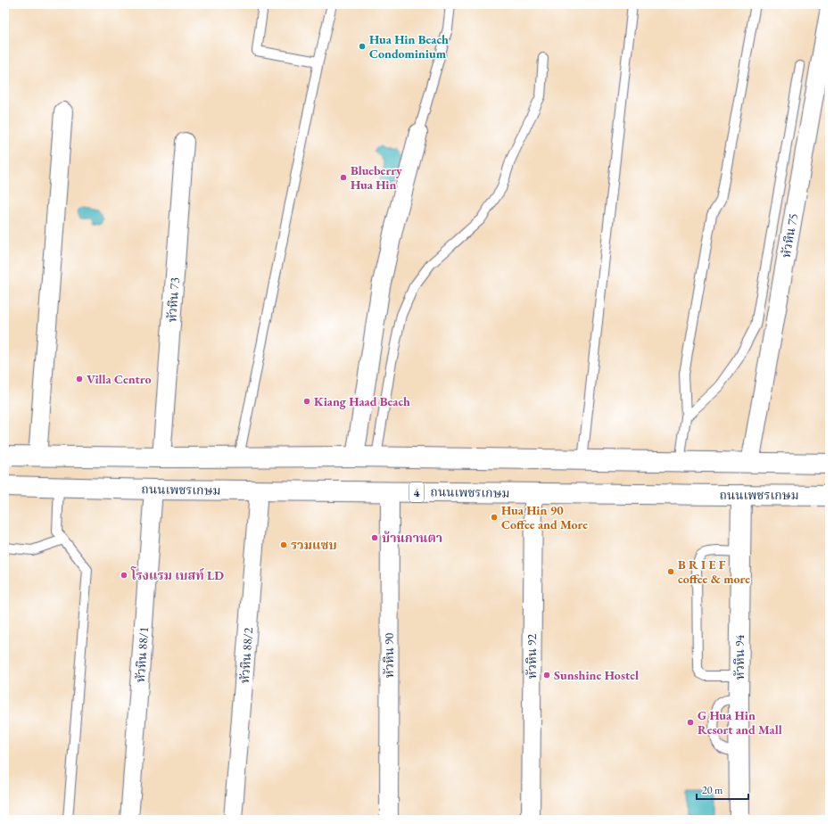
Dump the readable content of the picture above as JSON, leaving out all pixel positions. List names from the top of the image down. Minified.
{"streets":{"main road":["ถนนเพชรเกษม","4","หัวหิน 94"],"street":["หัวหิน 75","หัวหิน 73","หัวหิน 88/1","หัวหิน 88/2","หัวหิน 90","หัวหิน 92"]},"crossings":[["ถนนเพชรเกษม","หัวหิน 88/1"],["ถนนเพชรเกษม","หัวหิน 88/2"],["ถนนเพชรเกษม","หัวหิน 90"],["ถนนเพชรเกษม","หัวหิน 92"],["ถนนเพชรเกษม","หัวหิน 94"]],"places":["Hua Hin Beach Condominium","Blueberry Hua Hin","Villa Centro","Kiang Haad Beach","Hua Hin 90 Coffee and More","บ้านกานตา","รวมแซบ","B R I E F coffee & more","โรงแรม เบสท์ LD","Sunshine Hostel","G Hua Hin Resort and Mall"],"scale_bar":"20 m"}
